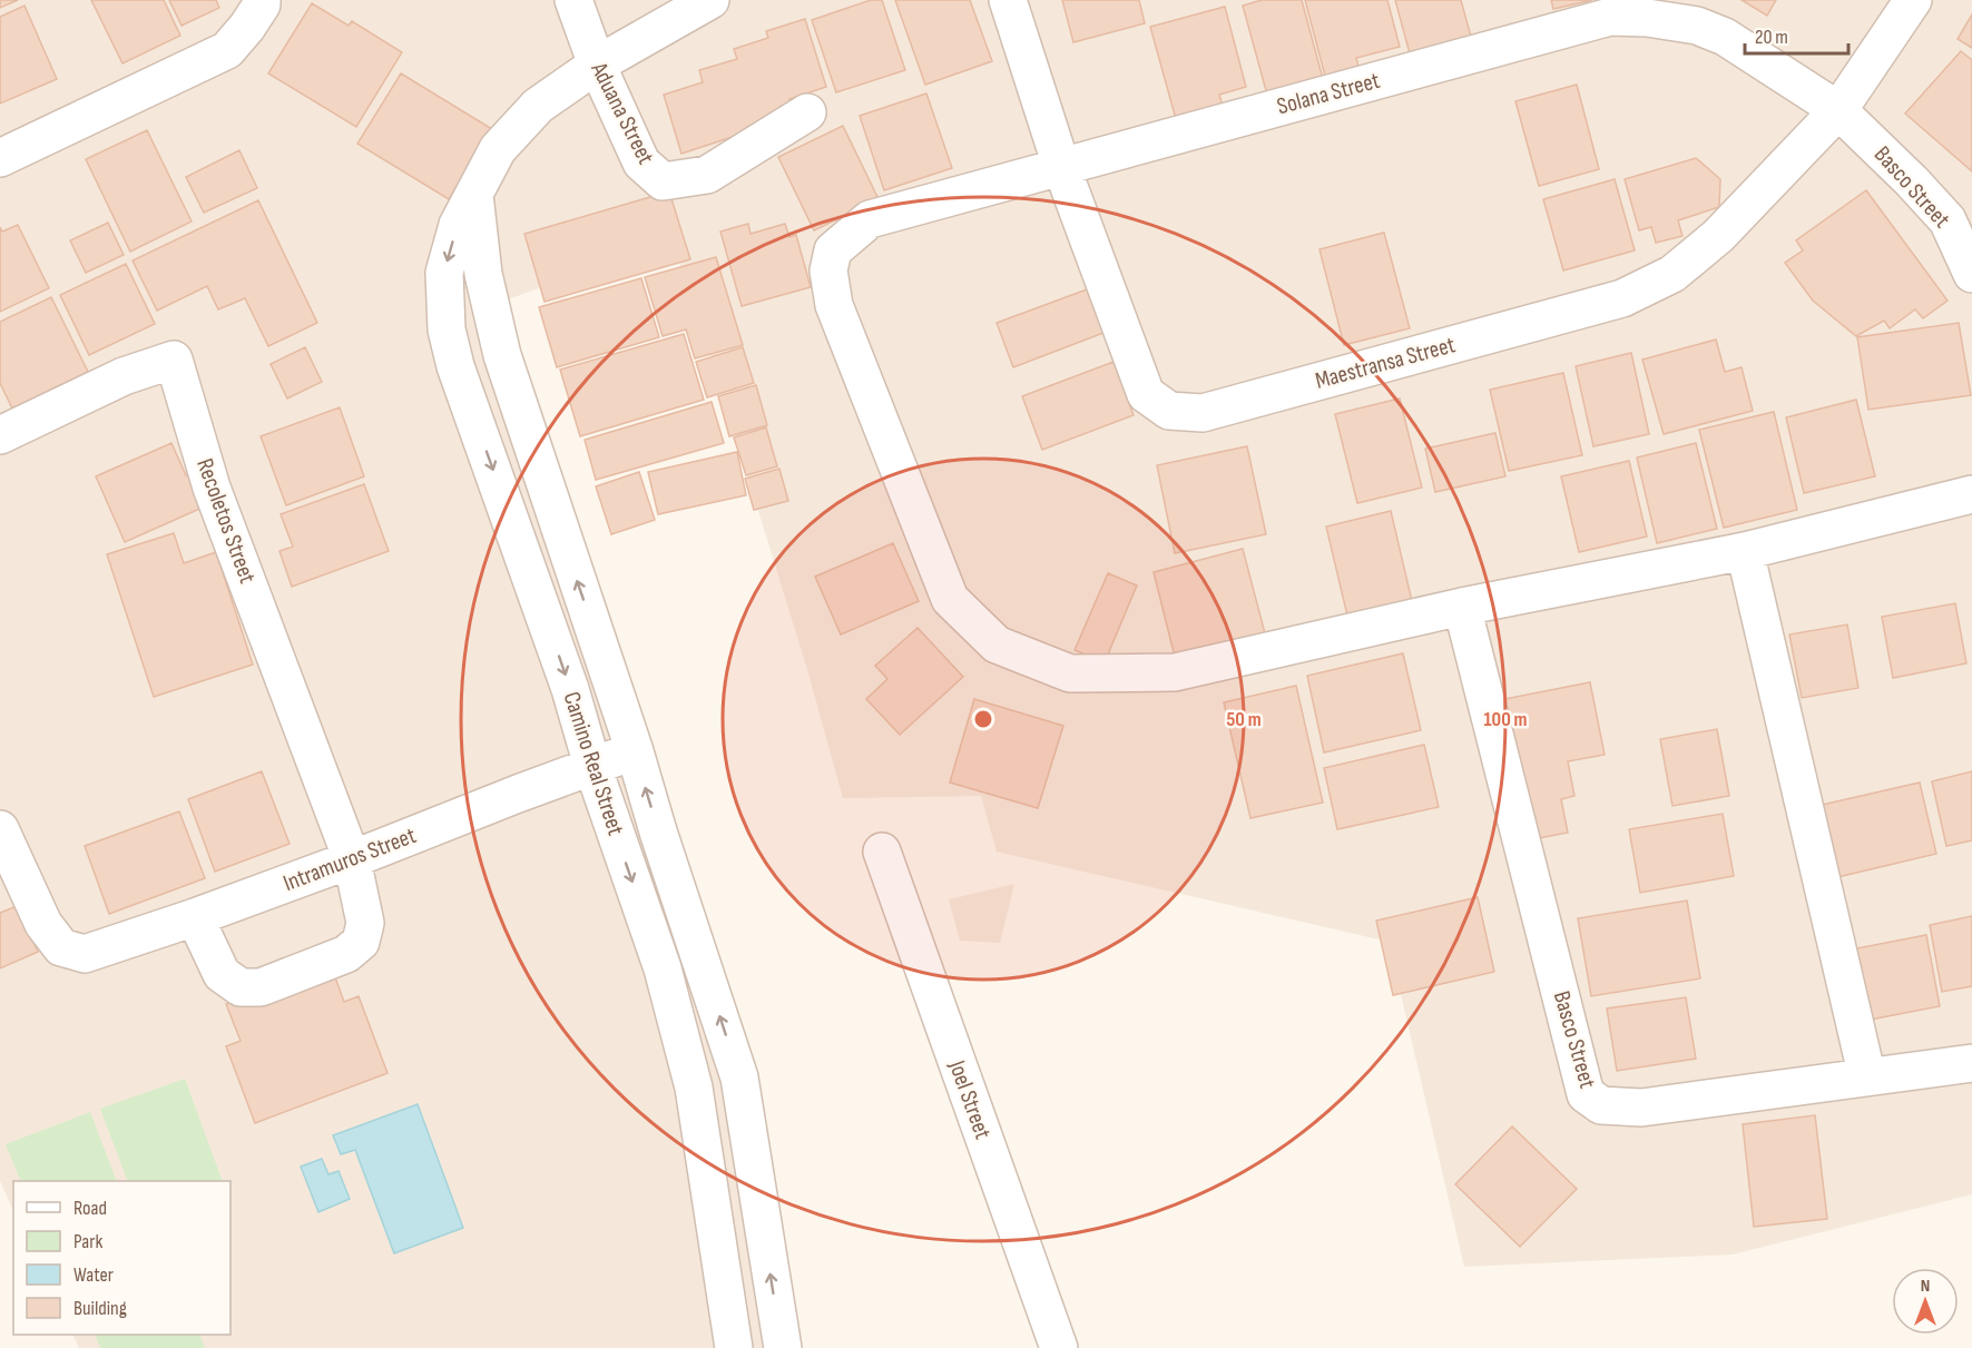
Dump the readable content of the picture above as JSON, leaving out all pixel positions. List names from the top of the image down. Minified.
{"streets":{"street":["Solana Street","Aduana Street","Basco Street","Maestransa Street","Recoletos Street","Camino Real Street","Intramuros Street","Joel Street"]},"crossings":[["Solana Street","Basco Street"],["Solana Street","Maestransa Street"],["Aduana Street","Camino Real Street"],["Basco Street","Maestransa Street"],["Recoletos Street","Intramuros Street"],["Camino Real Street","Intramuros Street"]],"legend":["Road","Park","Water","Building"],"scale_bar":"20 m","north":"top","rings":["50 m","100 m"]}
